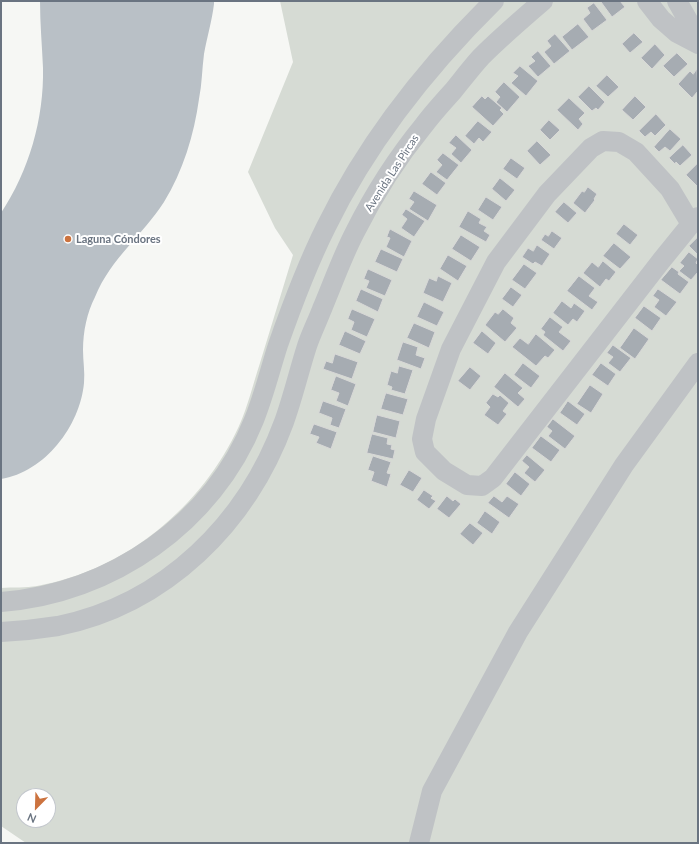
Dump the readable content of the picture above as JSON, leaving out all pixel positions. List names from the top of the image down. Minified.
{"streets":{"street":["Avenida Las Pircas"]},"places":["Laguna Cóndores"],"north":"bottom left"}
